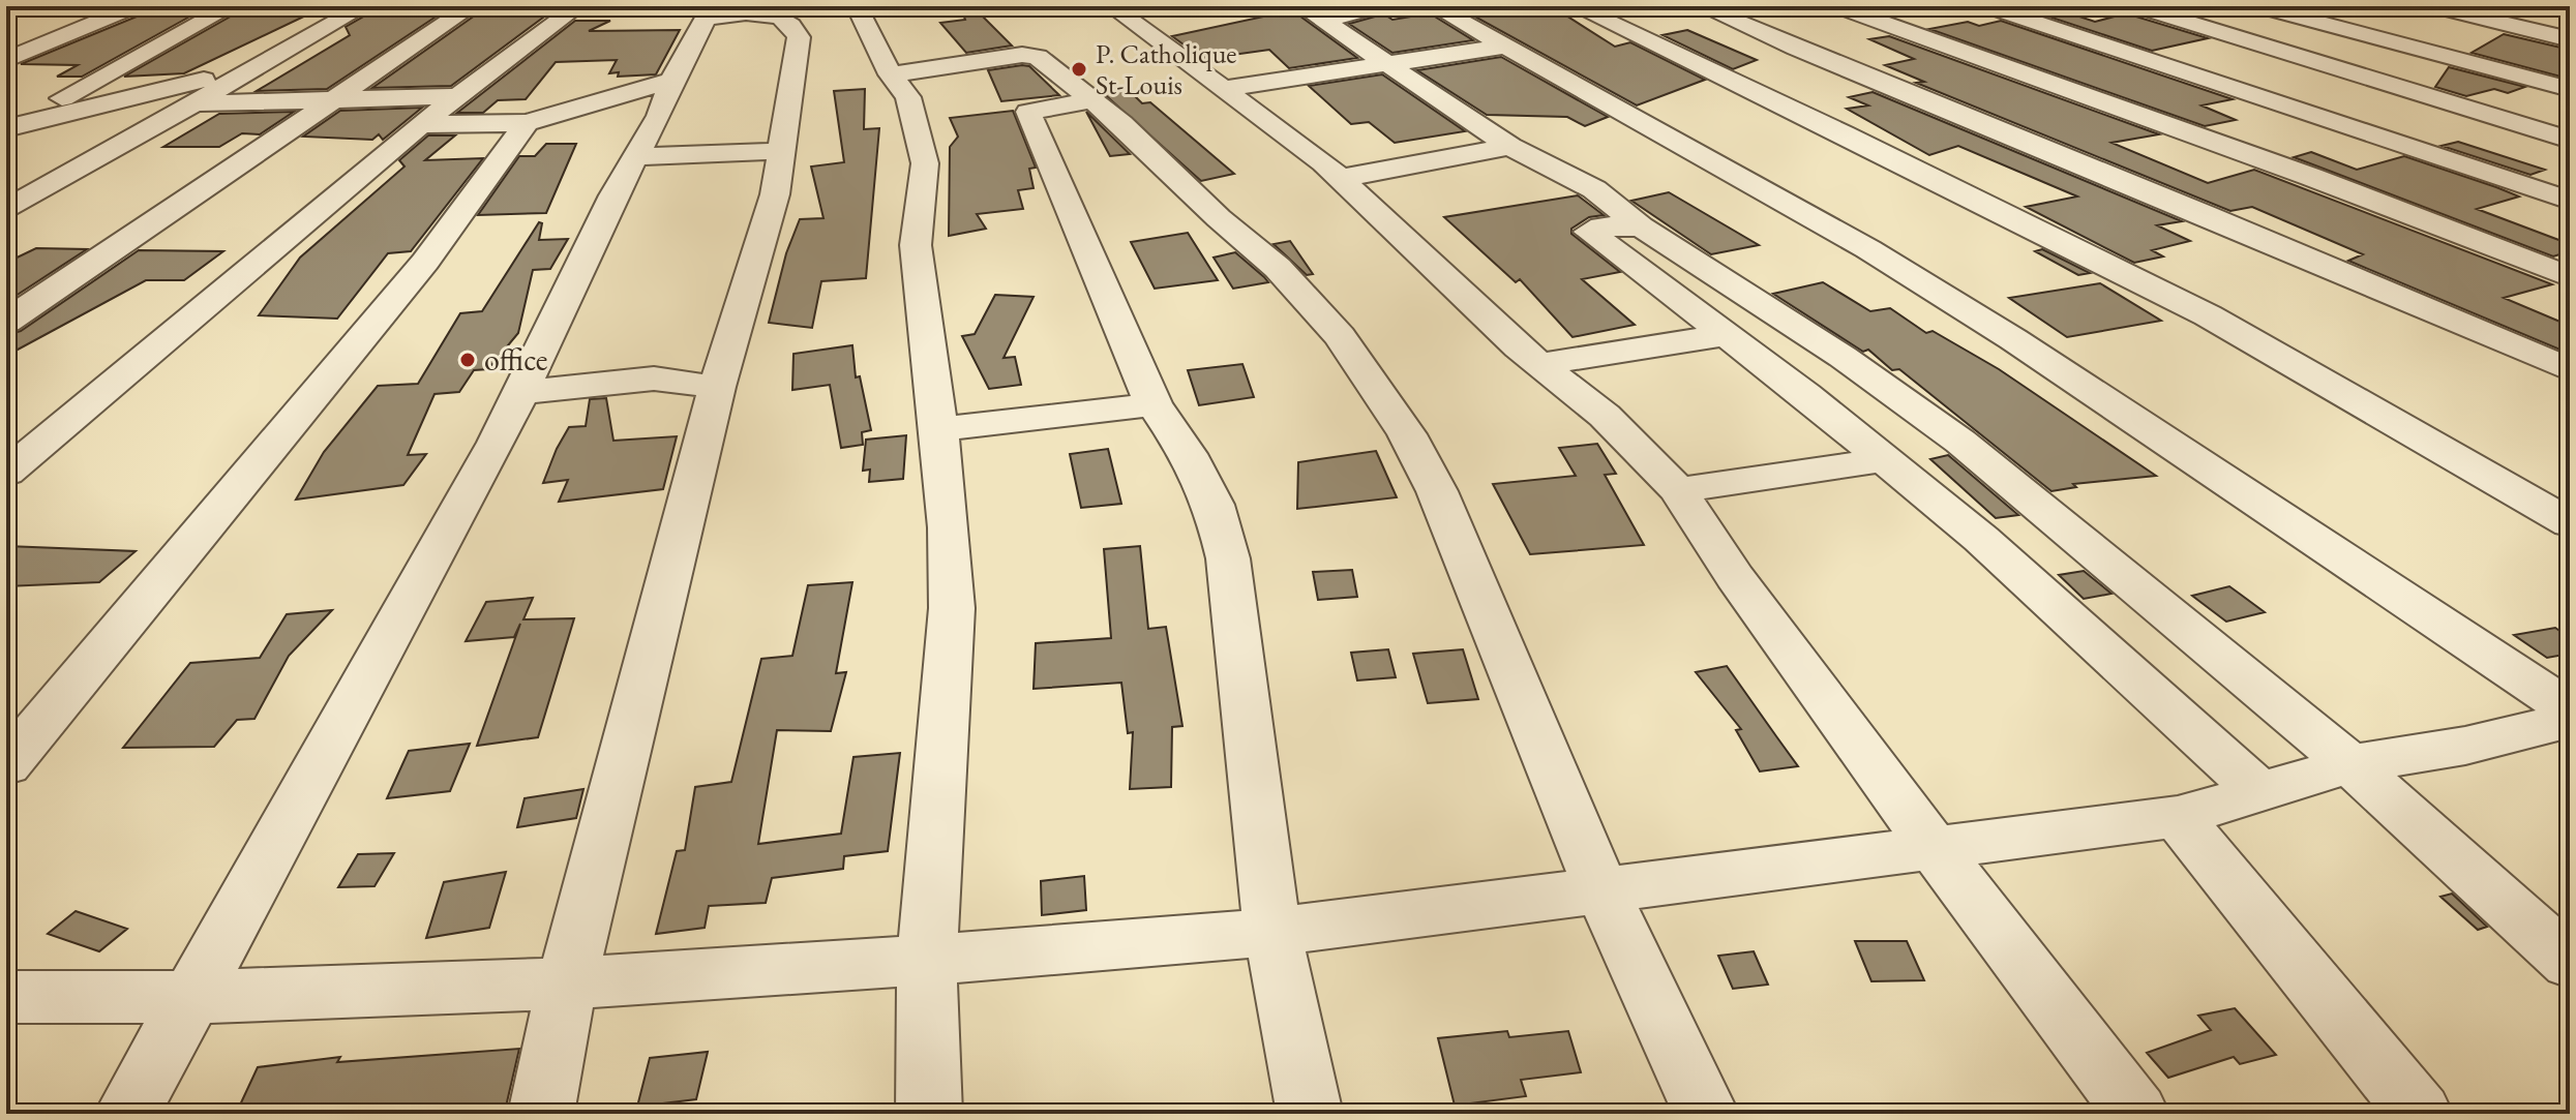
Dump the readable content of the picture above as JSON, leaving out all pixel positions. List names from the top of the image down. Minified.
{"places":["P. Catholique St-Louis","office"]}
